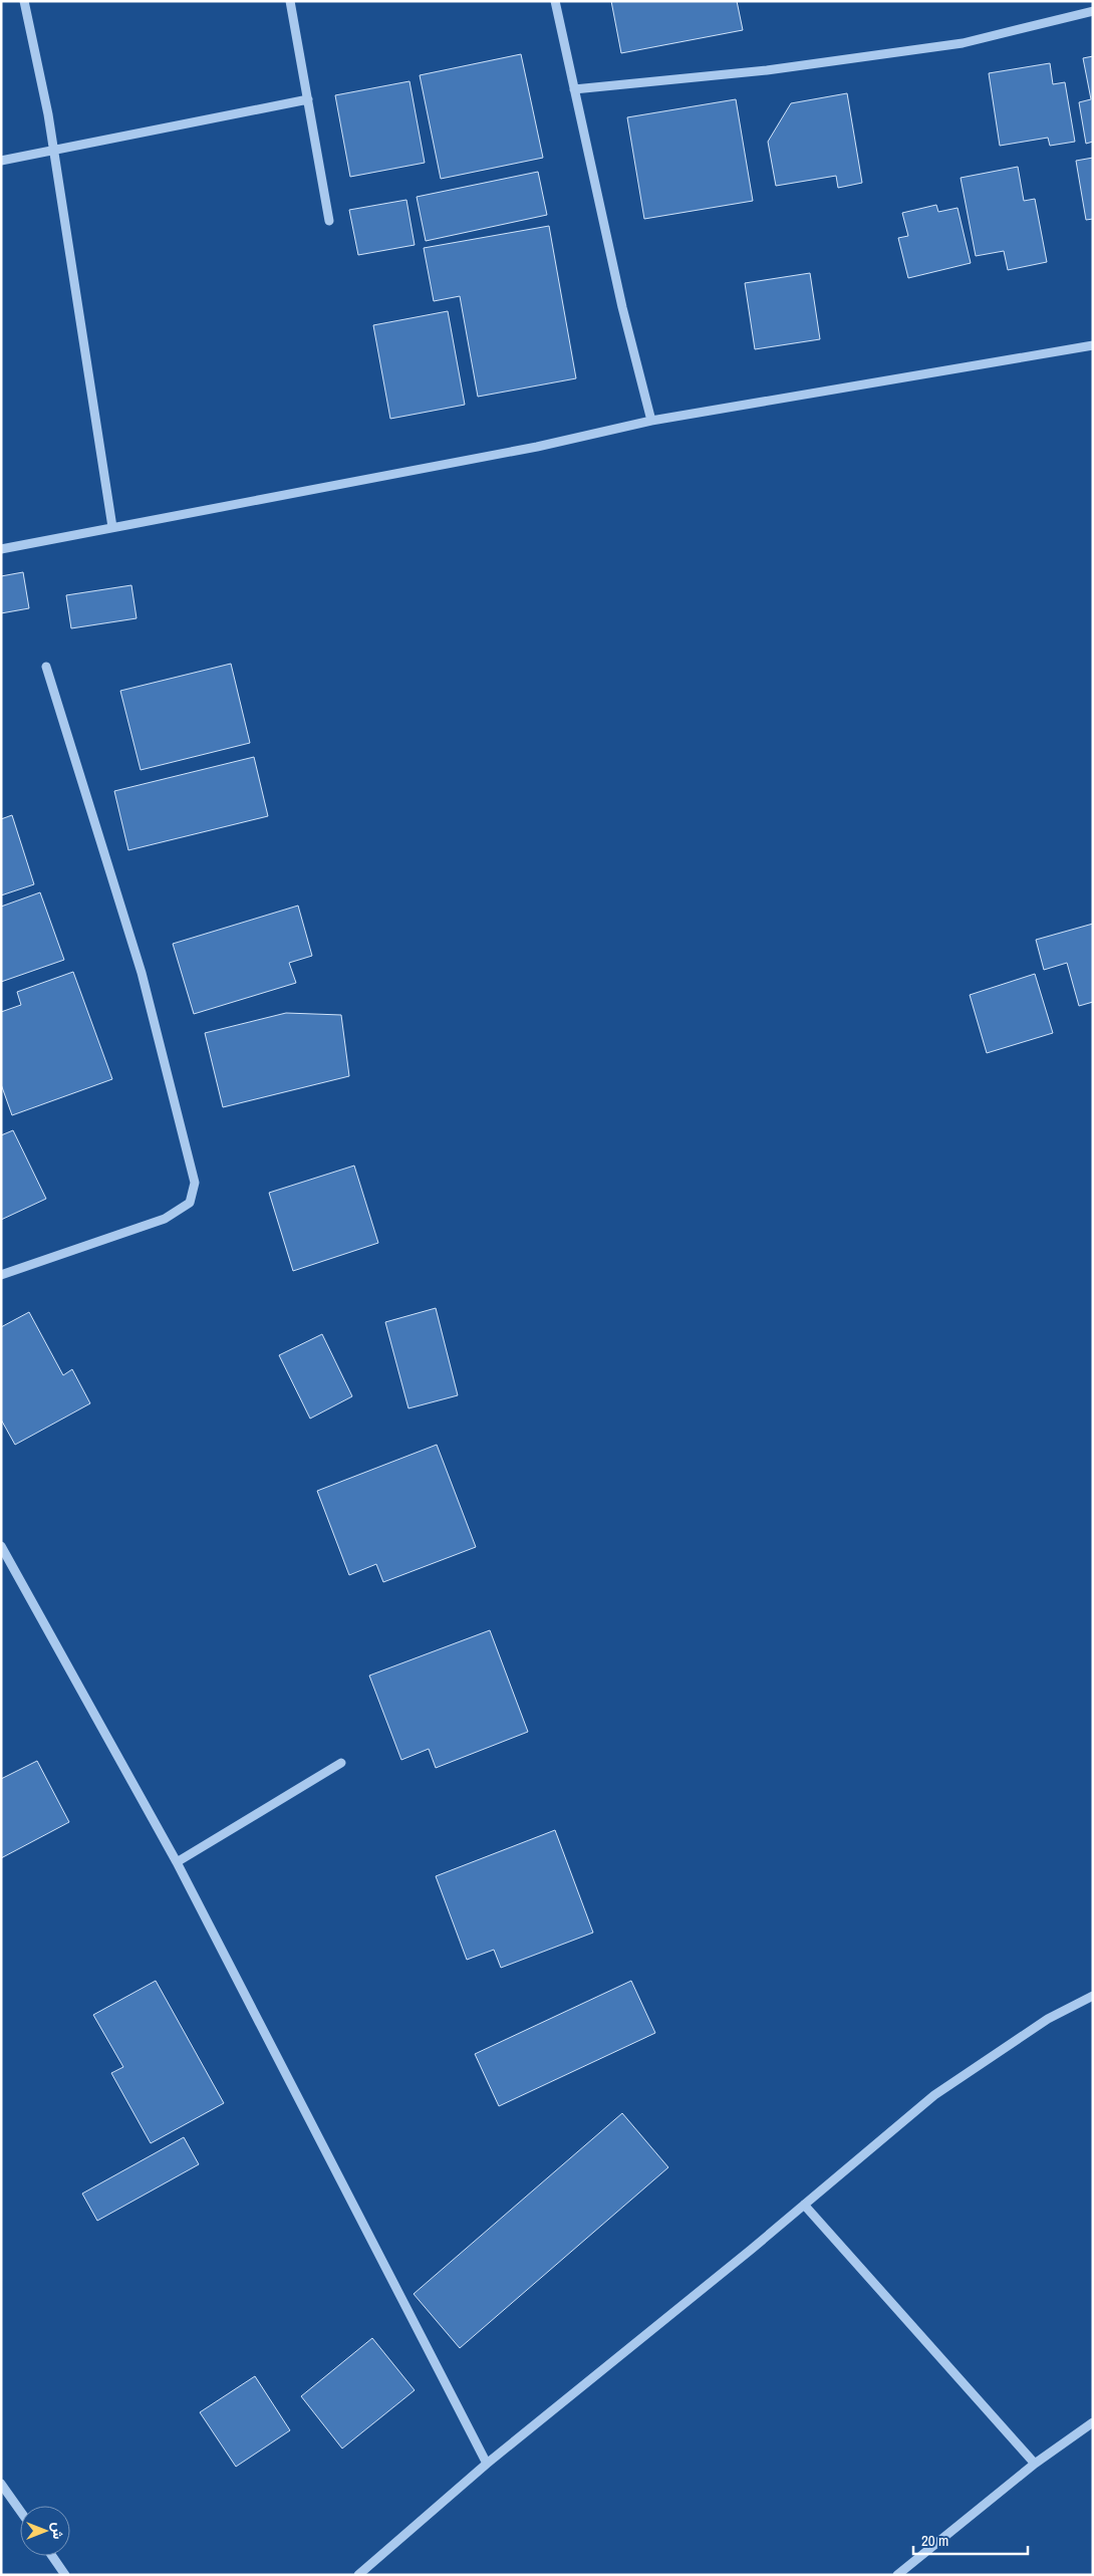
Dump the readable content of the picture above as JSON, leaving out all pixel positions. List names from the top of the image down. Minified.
{"scale_bar":"20 m","north":"right"}
